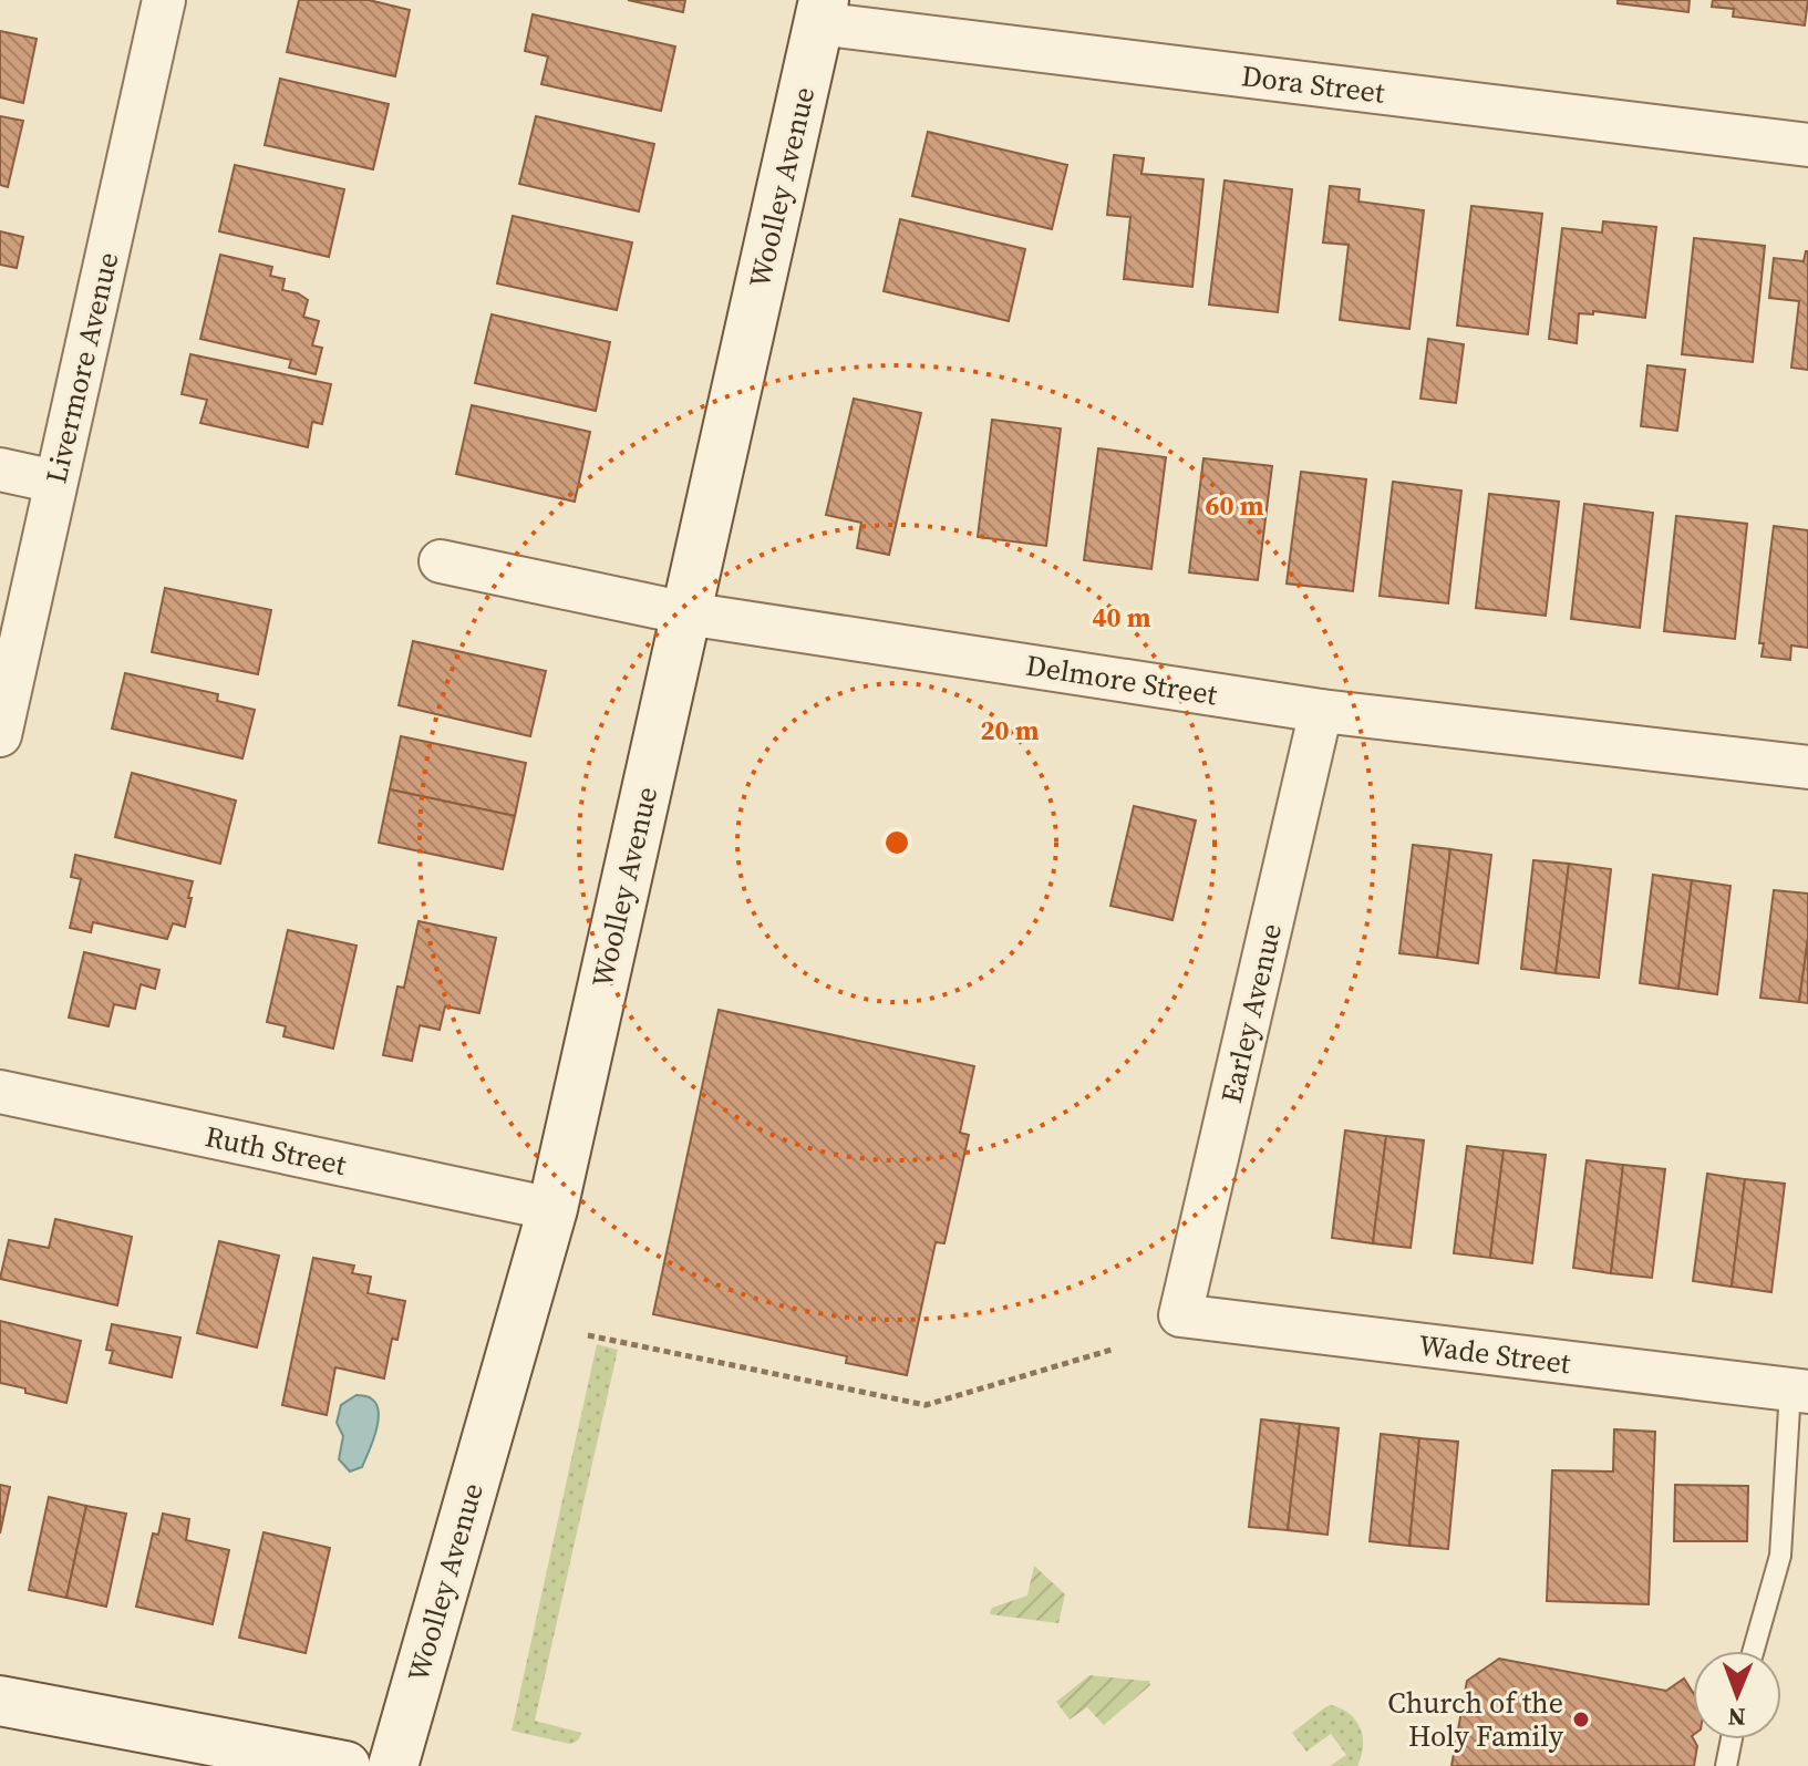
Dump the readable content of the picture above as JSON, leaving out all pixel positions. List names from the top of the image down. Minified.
{"streets":{"street":["Dora Street","Woolley Avenue","Livermore Avenue","Delmore Street","Earley Avenue","Ruth Street","Wade Street"]},"crossings":[["Dora Street","Woolley Avenue"],["Woolley Avenue","Delmore Street"],["Woolley Avenue","Ruth Street"],["Delmore Street","Earley Avenue"],["Earley Avenue","Wade Street"]],"places":["Church of the Holy Family"],"north":"bottom","rings":["60 m","40 m","20 m"]}
